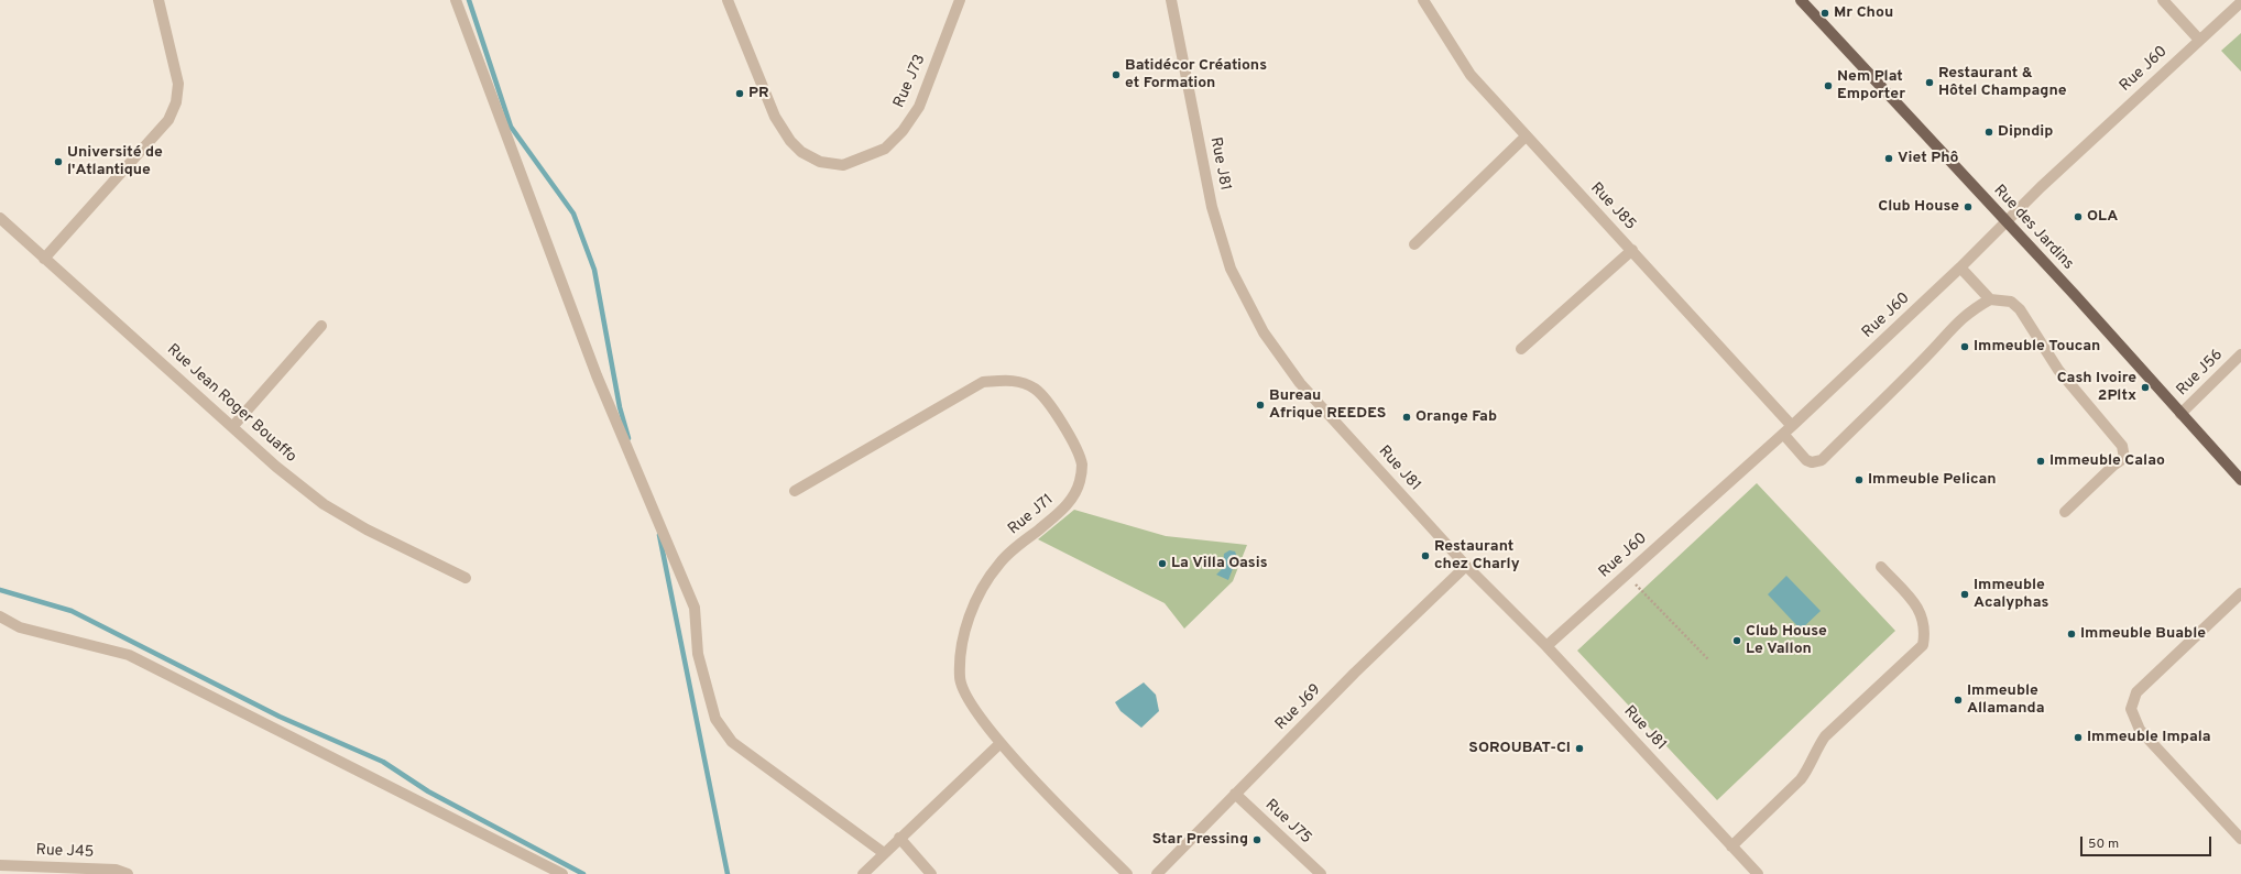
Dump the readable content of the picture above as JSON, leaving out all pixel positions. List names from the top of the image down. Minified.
{"streets":{"main road":["Rue des Jardins"],"street":["Rue J60","Rue J73","Rue J81","Rue J85","Rue J56","Rue Jean Roger Bouaffo","Rue J71","Rue J69","Rue J75","Rue J45"]},"crossings":[["Rue J60","Rue J81"],["Rue J60","Rue J85"],["Rue J60","Rue des Jardins"],["Rue J81","Rue J69"],["Rue des Jardins","Rue J56"],["Rue J69","Rue J75"]],"places":["Mr Chou","Batidécor Créations et Formation","Restaurant & Hôtel Champagne","Nem Plat Emporter","PR","Dipndip","Viet Phô","Université de l'Atlantique","Club House","OLA","Immeuble Toucan","Cash Ivoire 2Pltx","Bureau Afrique REEDES","Orange Fab","Immeuble Calao","Immeuble Pelican","Restaurant chez Charly","La Villa Oasis","Immeuble Acalyphas","Immeuble Buable","Club House Le Vallon","Immeuble Allamanda","Immeuble Impala","SOROUBAT-CI","Star Pressing"],"scale_bar":"50 m"}
